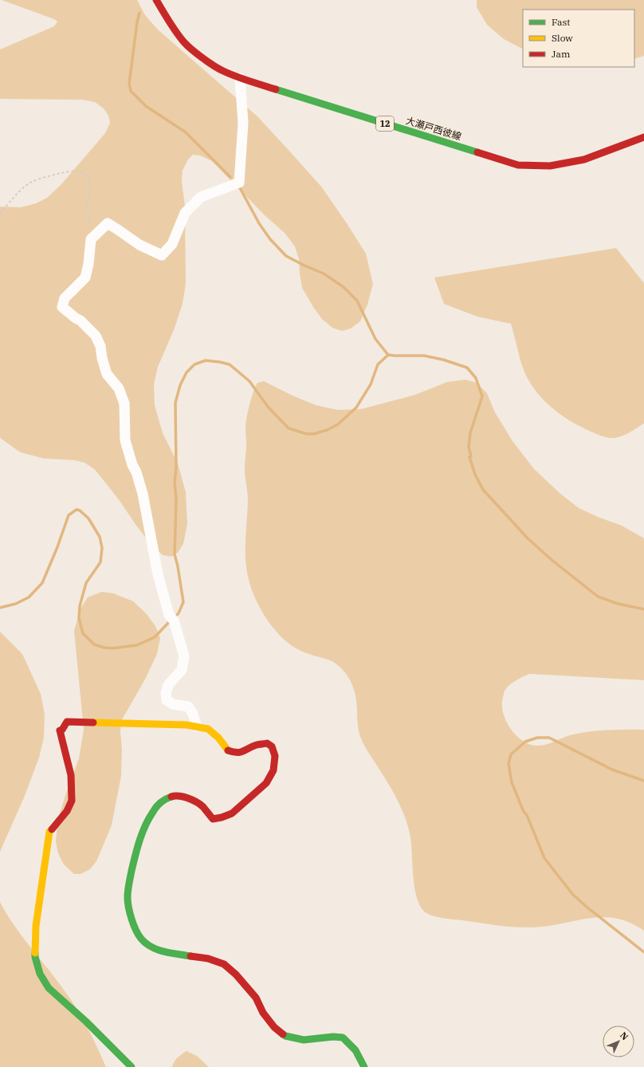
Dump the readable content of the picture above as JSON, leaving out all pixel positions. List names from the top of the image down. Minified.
{"streets":{"street":["12","大瀬戸西彼線"]},"legend":["Fast","Slow","Jam"],"north":"top right"}
